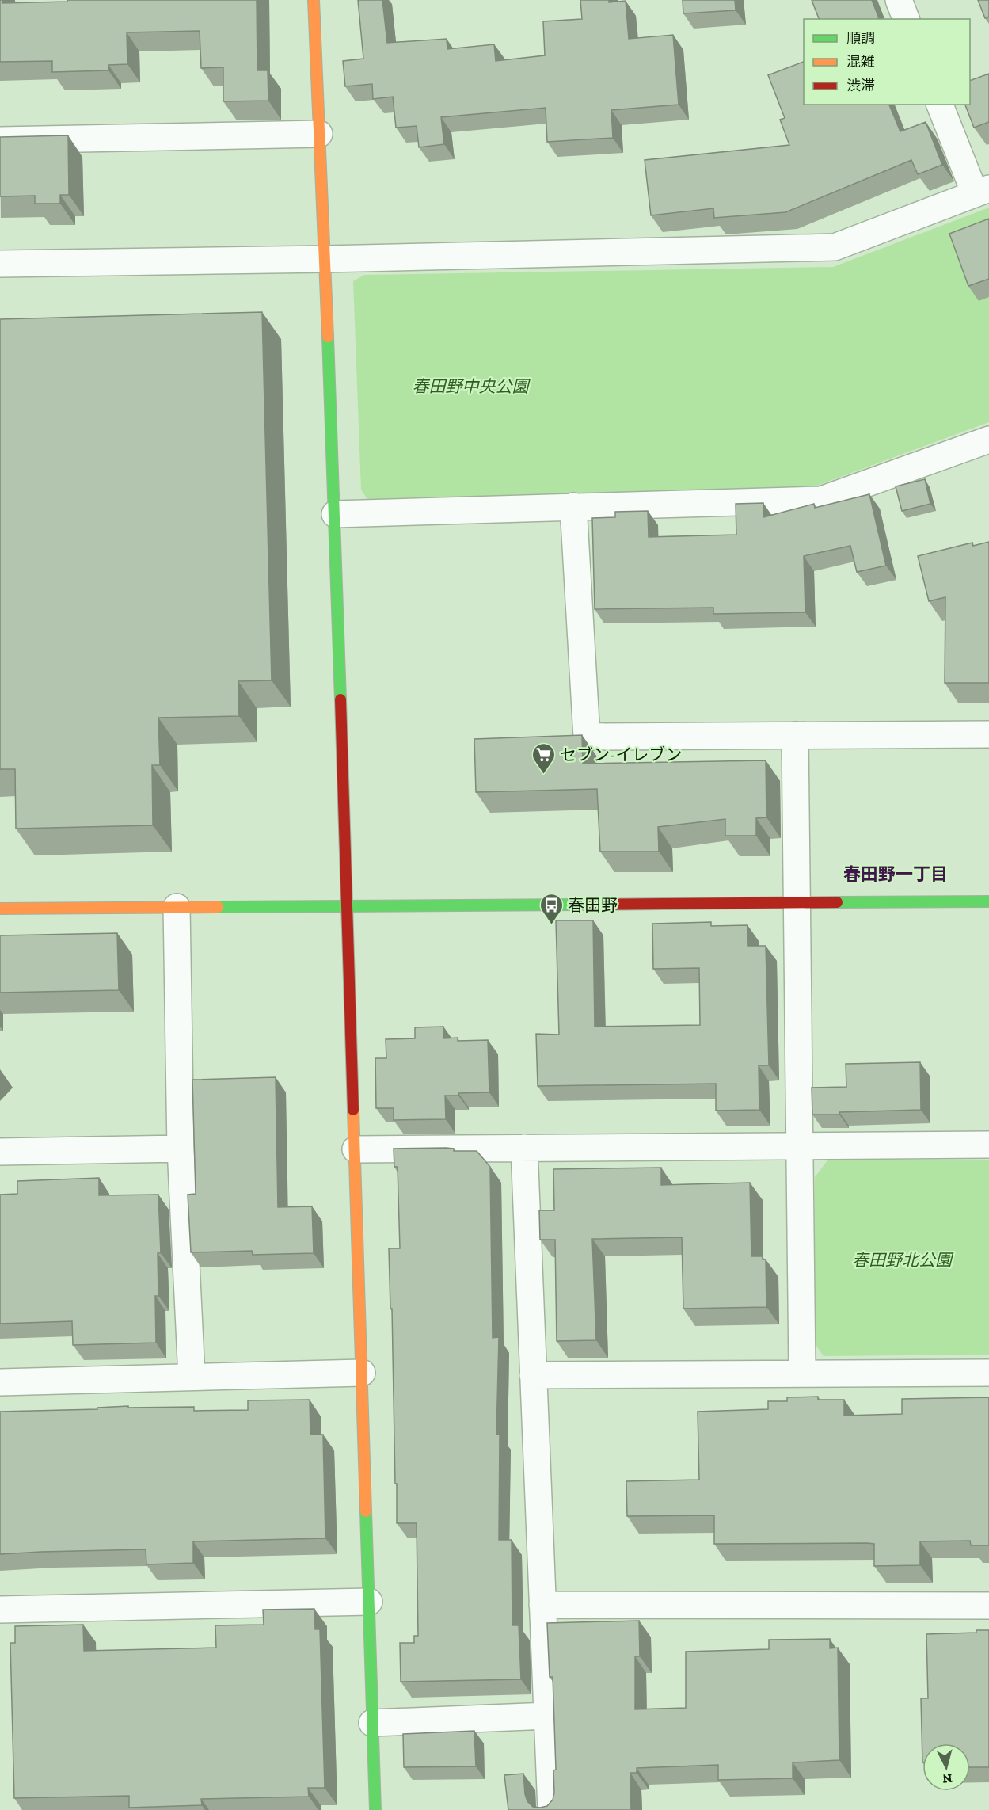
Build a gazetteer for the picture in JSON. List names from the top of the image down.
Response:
{
  "districts": ["春田野一丁目"],
  "parks": ["春田野中央公園", "春田野北公園"],
  "places": {
    "supermarket": ["セブン-イレブン"],
    "bus stop": ["春田野"]
  },
  "legend": ["順調", "混雑", "渋滞"],
  "north": "bottom"
}
